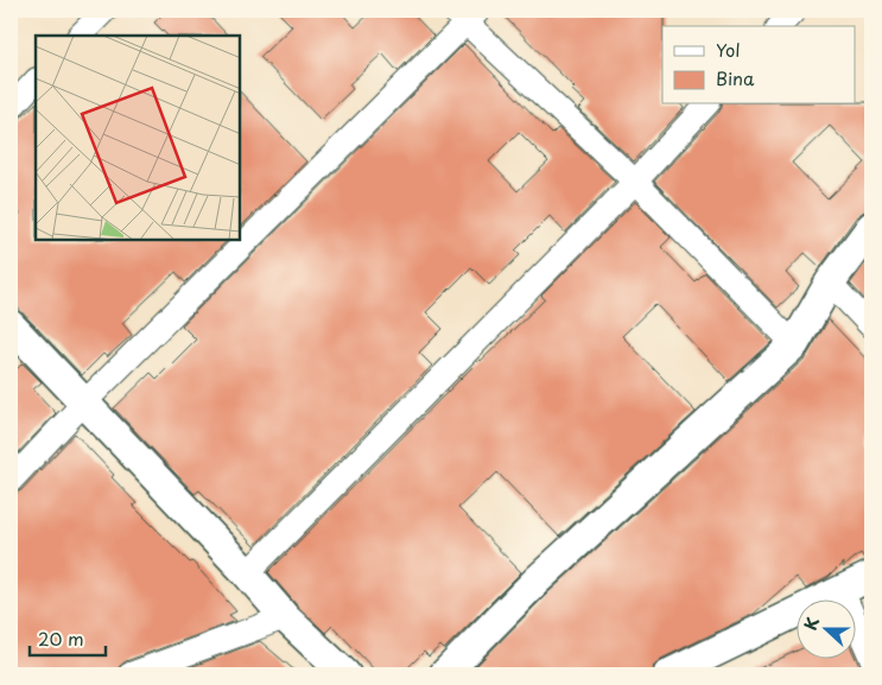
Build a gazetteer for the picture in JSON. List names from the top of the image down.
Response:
{
  "legend": ["Yol", "Bina"],
  "scale_bar": "20 m",
  "north": "left"
}
